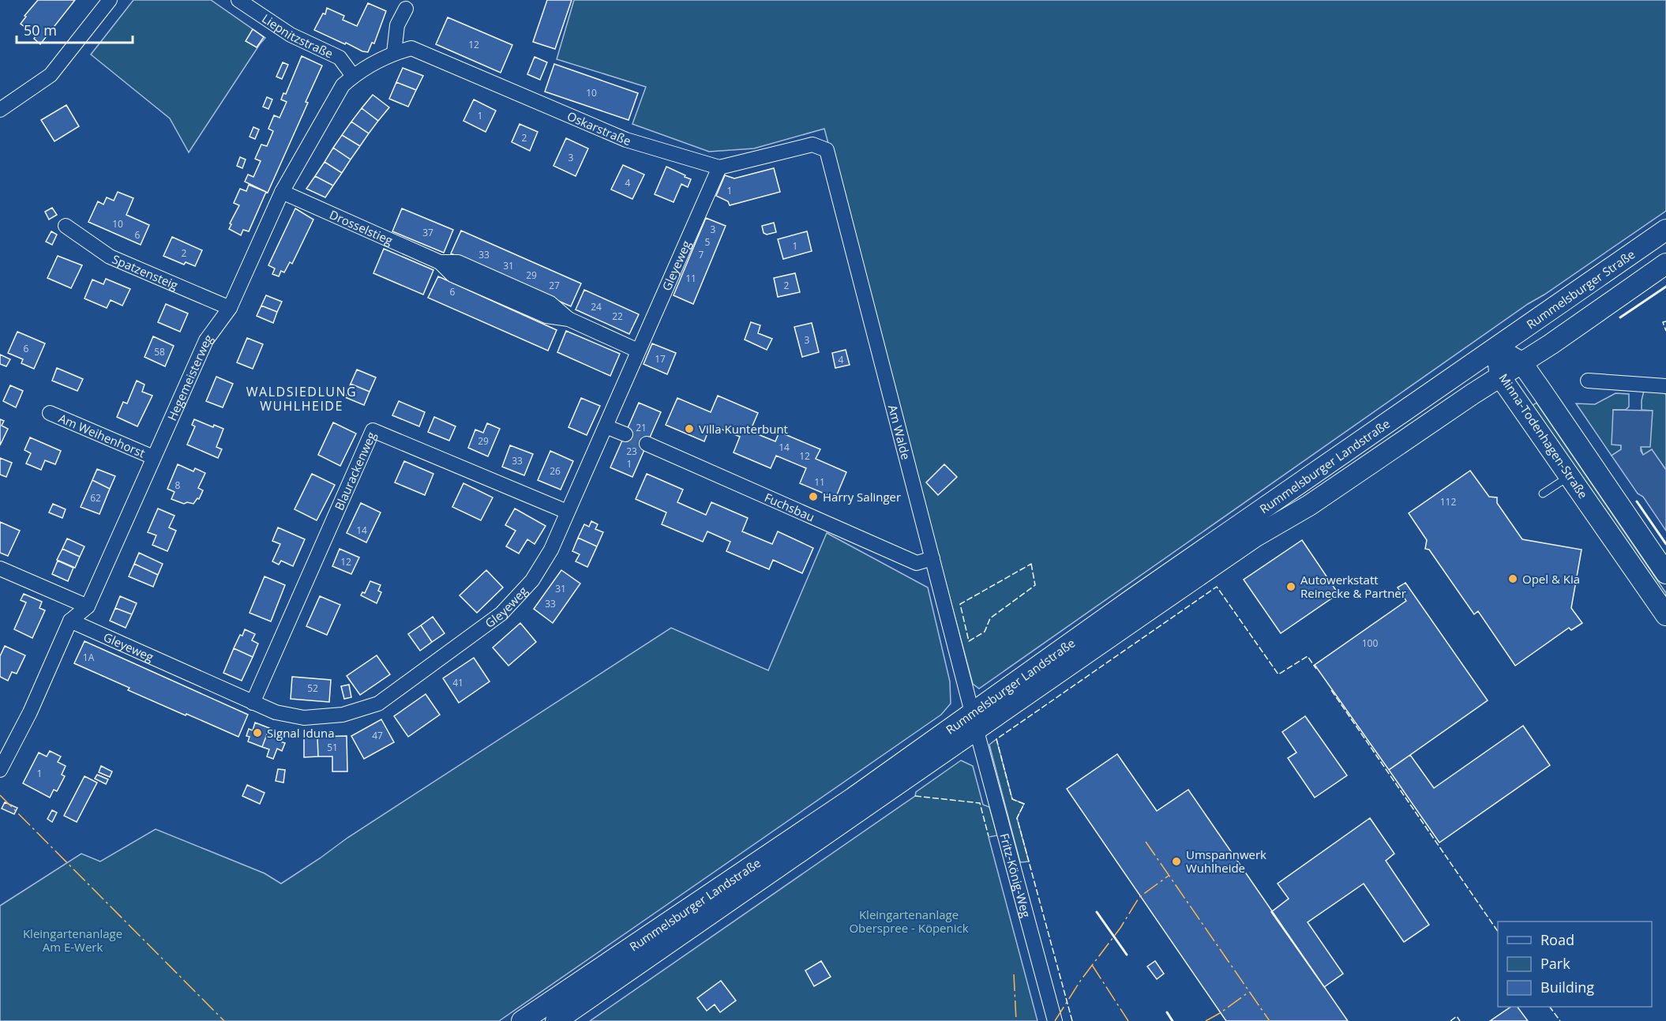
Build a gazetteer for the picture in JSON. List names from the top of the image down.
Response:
{
  "streets": {
    "main road": ["Rummelsburger Straße", "Minna-Todenhagen-Straße", "Rummelsburger Landstraße"],
    "street": [
      "Liepnitzstraße",
      "Oskarstraße",
      "Drosselstieg",
      "Gleyeweg",
      "Spatzensteig",
      "Hegemeisterweg",
      "Am Walde",
      "Am Weihenhorst",
      "Blaurackenweg",
      "Fuchsbau",
      "Fritz-König-Weg"
    ]
  },
  "crossings": [
    ["Liepnitzstraße", "Hegemeisterweg"],
    ["Oskarstraße", "Gleyeweg"],
    ["Oskarstraße", "Hegemeisterweg"],
    ["Oskarstraße", "Am Walde"],
    ["Drosselstieg", "Gleyeweg"],
    ["Drosselstieg", "Hegemeisterweg"],
    ["Gleyeweg", "Hegemeisterweg"],
    ["Gleyeweg", "Am Walde"],
    ["Gleyeweg", "Blaurackenweg"],
    ["Spatzensteig", "Hegemeisterweg"],
    ["Rummelsburger Straße", "Minna-Todenhagen-Straße"],
    ["Rummelsburger Straße", "Rummelsburger Landstraße"],
    ["Hegemeisterweg", "Am Weihenhorst"],
    ["Am Walde", "Rummelsburger Landstraße"],
    ["Am Walde", "Fuchsbau"],
    ["Am Walde", "Fritz-König-Weg"],
    ["Minna-Todenhagen-Straße", "Rummelsburger Landstraße"],
    ["Rummelsburger Landstraße", "Fritz-König-Weg"]
  ],
  "districts": ["WALDSIEDLUNG WUHLHEIDE"],
  "parks": ["Kleingartenanlage Oberspree - Köpenick", "Kleingartenanlage Am E-Werk"],
  "places": [
    "Villa Kunterbunt",
    "Harry Salinger",
    "Opel & Kia",
    "Autowerkstatt Reinecke & Partner",
    "Signal Iduna",
    "Umspannwerk Wuhlheide"
  ],
  "house_numbers": [
    "12",
    "10",
    "1",
    "2",
    "3",
    "4",
    "1",
    "10",
    "3",
    "37",
    "6",
    "5",
    "1",
    "2",
    "33",
    "7",
    "31",
    "29",
    "11",
    "27",
    "2",
    "6",
    "24",
    "22",
    "3",
    "6",
    "58",
    "17",
    "4",
    "21",
    "29",
    "14",
    "23",
    "12",
    "33",
    "1",
    "26",
    "11",
    "8",
    "62",
    "112",
    "14",
    "12",
    "31",
    "33",
    "100",
    "1A",
    "41",
    "52",
    "47",
    "51",
    "1"
  ],
  "legend": ["Road", "Park", "Building"],
  "scale_bar": "50 m"
}
